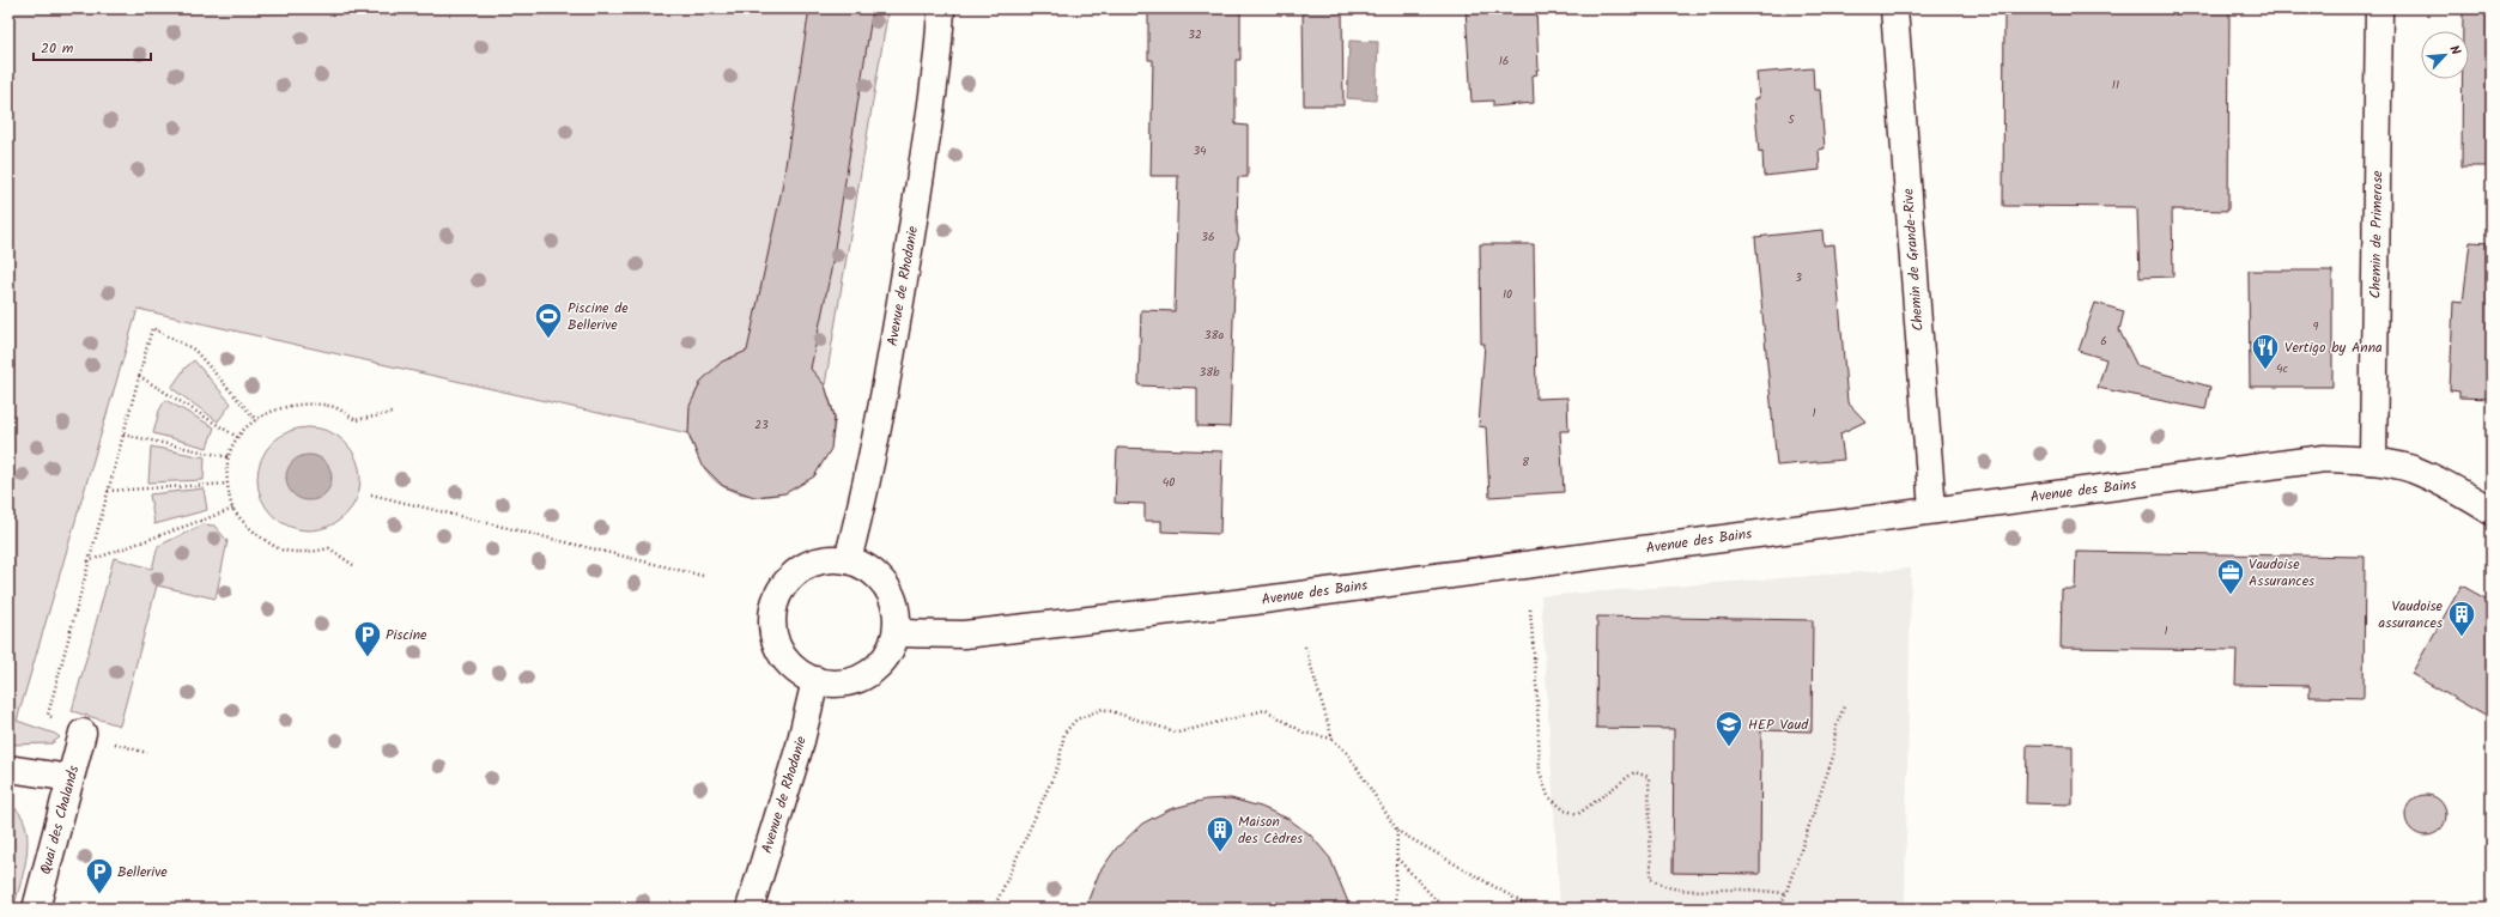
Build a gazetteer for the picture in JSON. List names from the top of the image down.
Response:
{
  "streets": {
    "street": [
      "Chemin de Primerose",
      "Chemin de Grande-Rive",
      "Avenue de Rhodanie",
      "Avenue des Bains",
      "Quai des Chalands"
    ]
  },
  "crossings": [
    ["Chemin de Primerose", "Avenue des Bains"],
    ["Chemin de Grande-Rive", "Avenue des Bains"],
    ["Avenue de Rhodanie", "Avenue des Bains"]
  ],
  "places": {
    "sports": ["Piscine de Bellerive"],
    "restaurant": ["Vertigo by Anna"],
    "office": ["Vaudoise Assurances"],
    "building": ["Vaudoise assurances", "Maison des Cèdres"],
    "parking": ["Piscine", "Bellerive"],
    "school or university": ["HEP Vaud"]
  },
  "house_numbers": [
    "32",
    "16",
    "11",
    "5",
    "34",
    "36",
    "3",
    "10",
    "9",
    "38a",
    "6",
    "4c",
    "38b",
    "1",
    "23",
    "8",
    "40",
    "1"
  ],
  "scale_bar": "20 m",
  "north": "top right"
}
